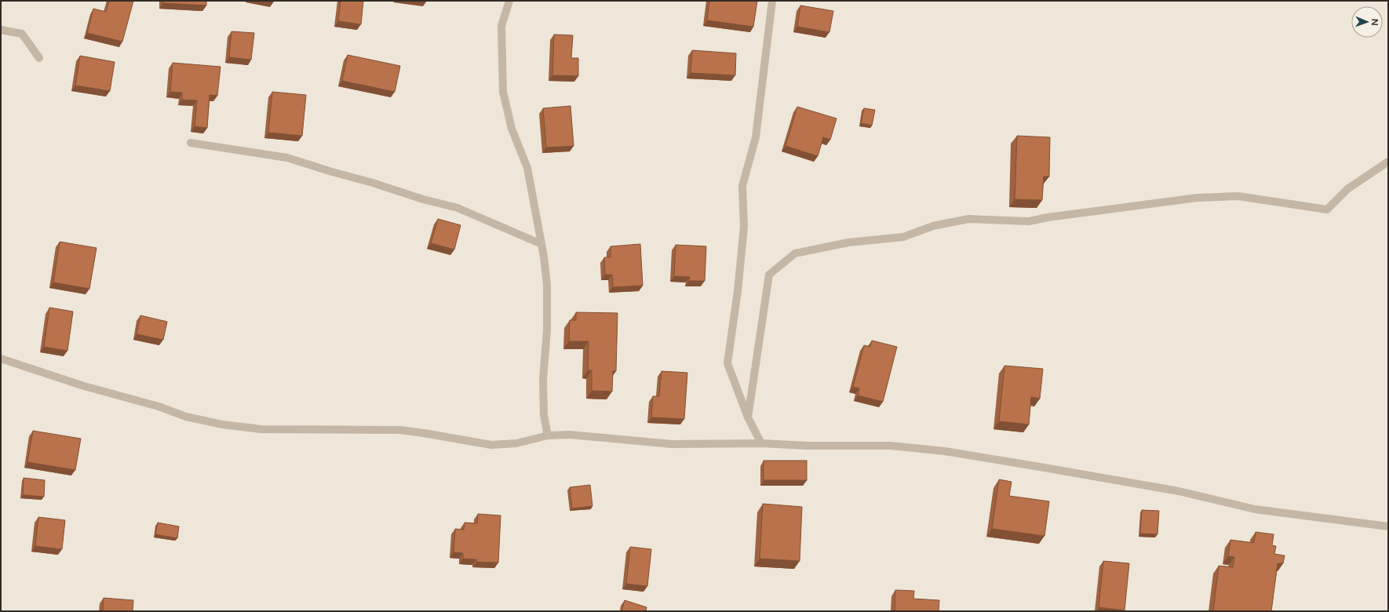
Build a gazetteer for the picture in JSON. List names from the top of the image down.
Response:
{
  "north": "right"
}
